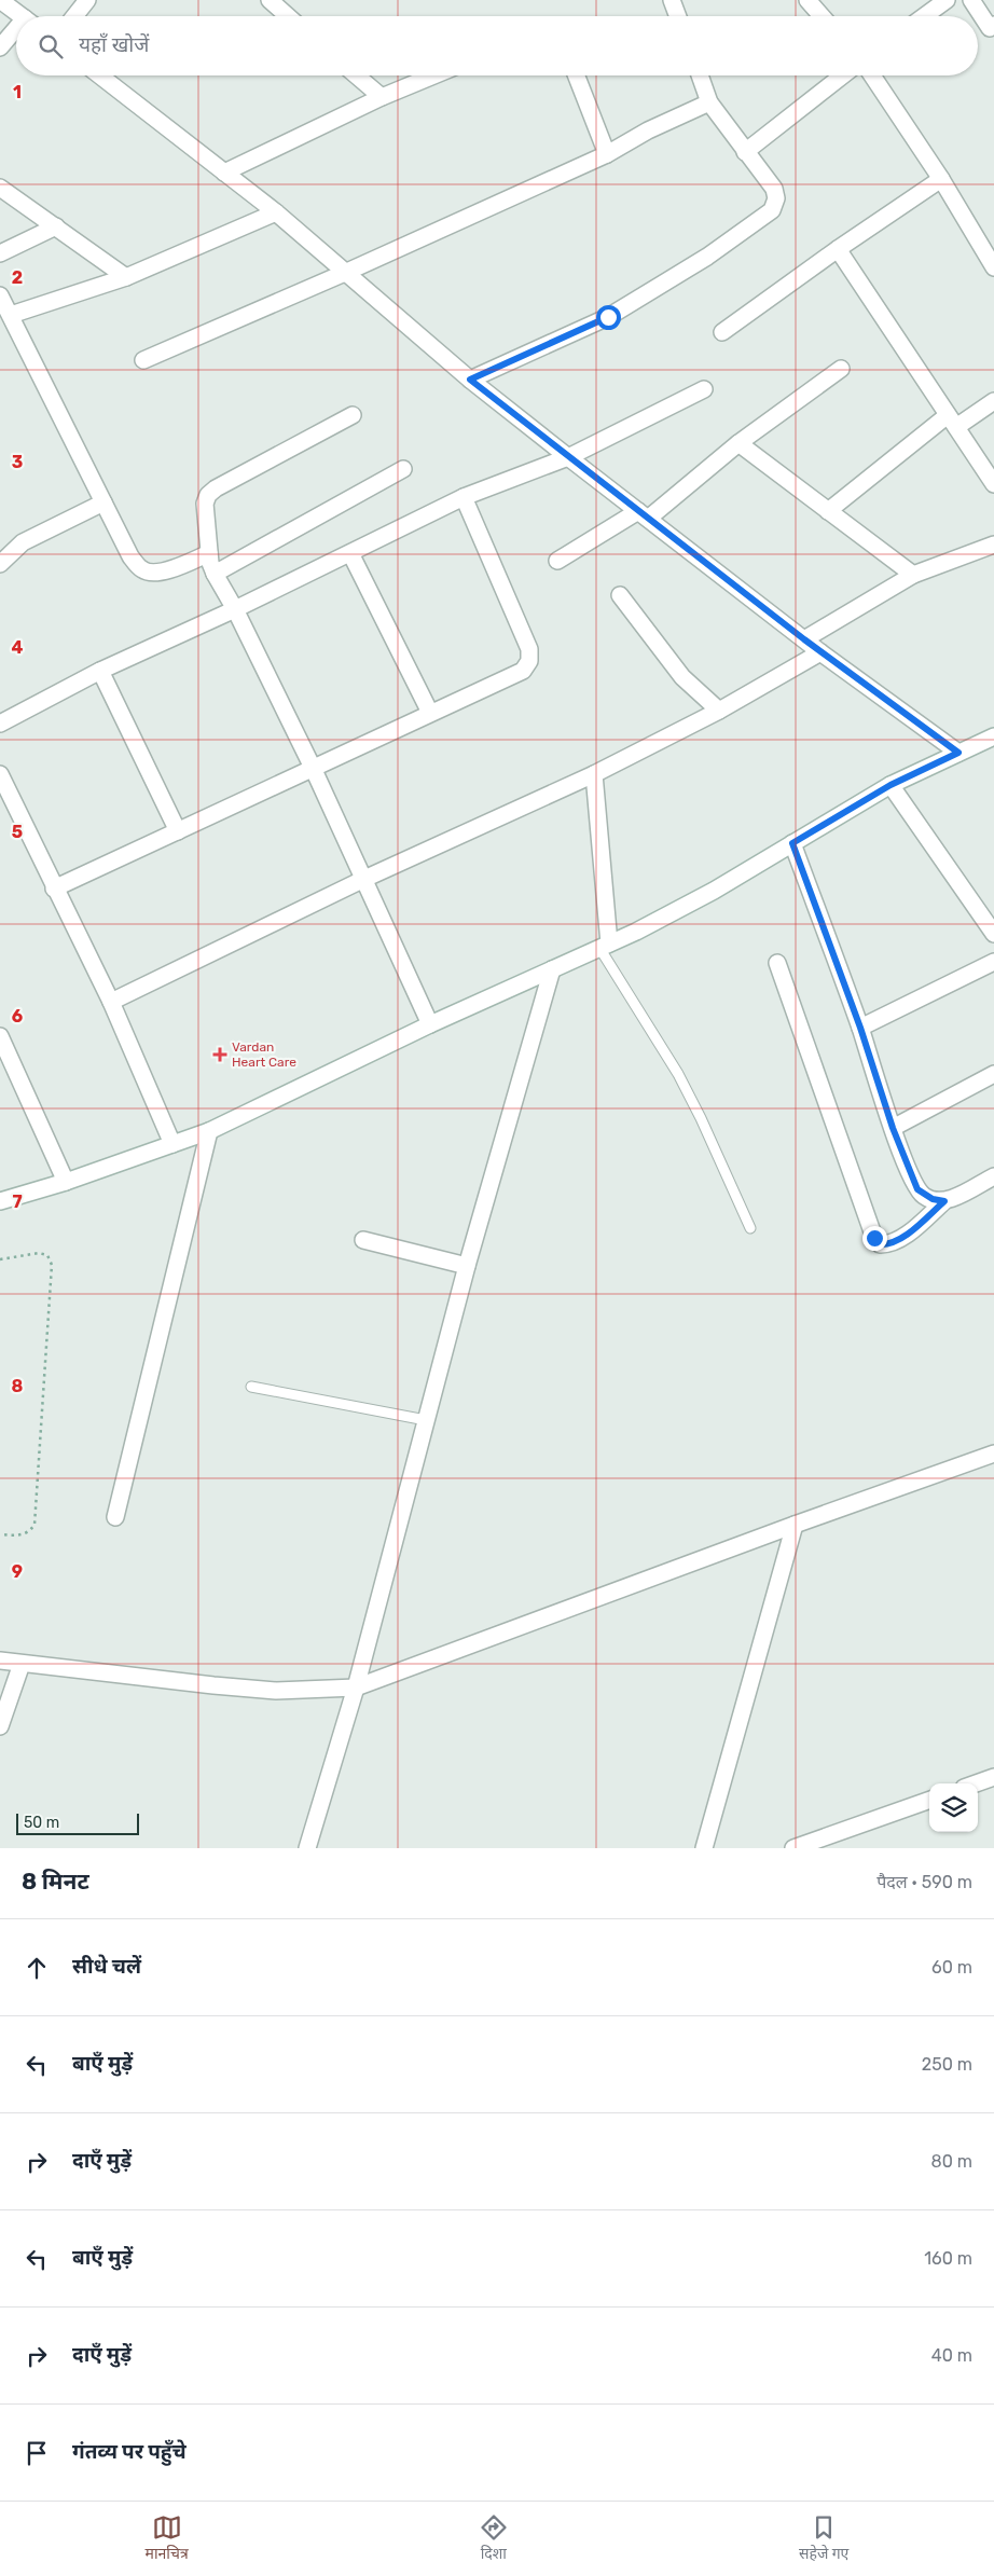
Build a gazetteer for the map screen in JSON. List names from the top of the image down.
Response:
{
  "places": {
    "health": ["Vardan Heart Care"]
  },
  "scale_bar": "50 m",
  "page": {
    "search": "यहाँ खोजें",
    "scale": "50 m",
    "heading": ["8 मिनट", "पैदल · 590 m"],
    "list": [
      ["सीधे चलें", "60 m"],
      ["बाएँ मुड़ें", "250 m"],
      ["दाएँ मुड़ें", "80 m"],
      ["बाएँ मुड़ें", "160 m"],
      ["दाएँ मुड़ें", "40 m"],
      "गंतव्य पर पहुँचे"
    ],
    "nav": ["मानचित्र", "दिशा", "सहेजे गए"]
  },
  "grid": {
    "rows": [
      "1",
      "2",
      "3",
      "4",
      "5",
      "6",
      "7",
      "8",
      "9"
    ]
  }
}
